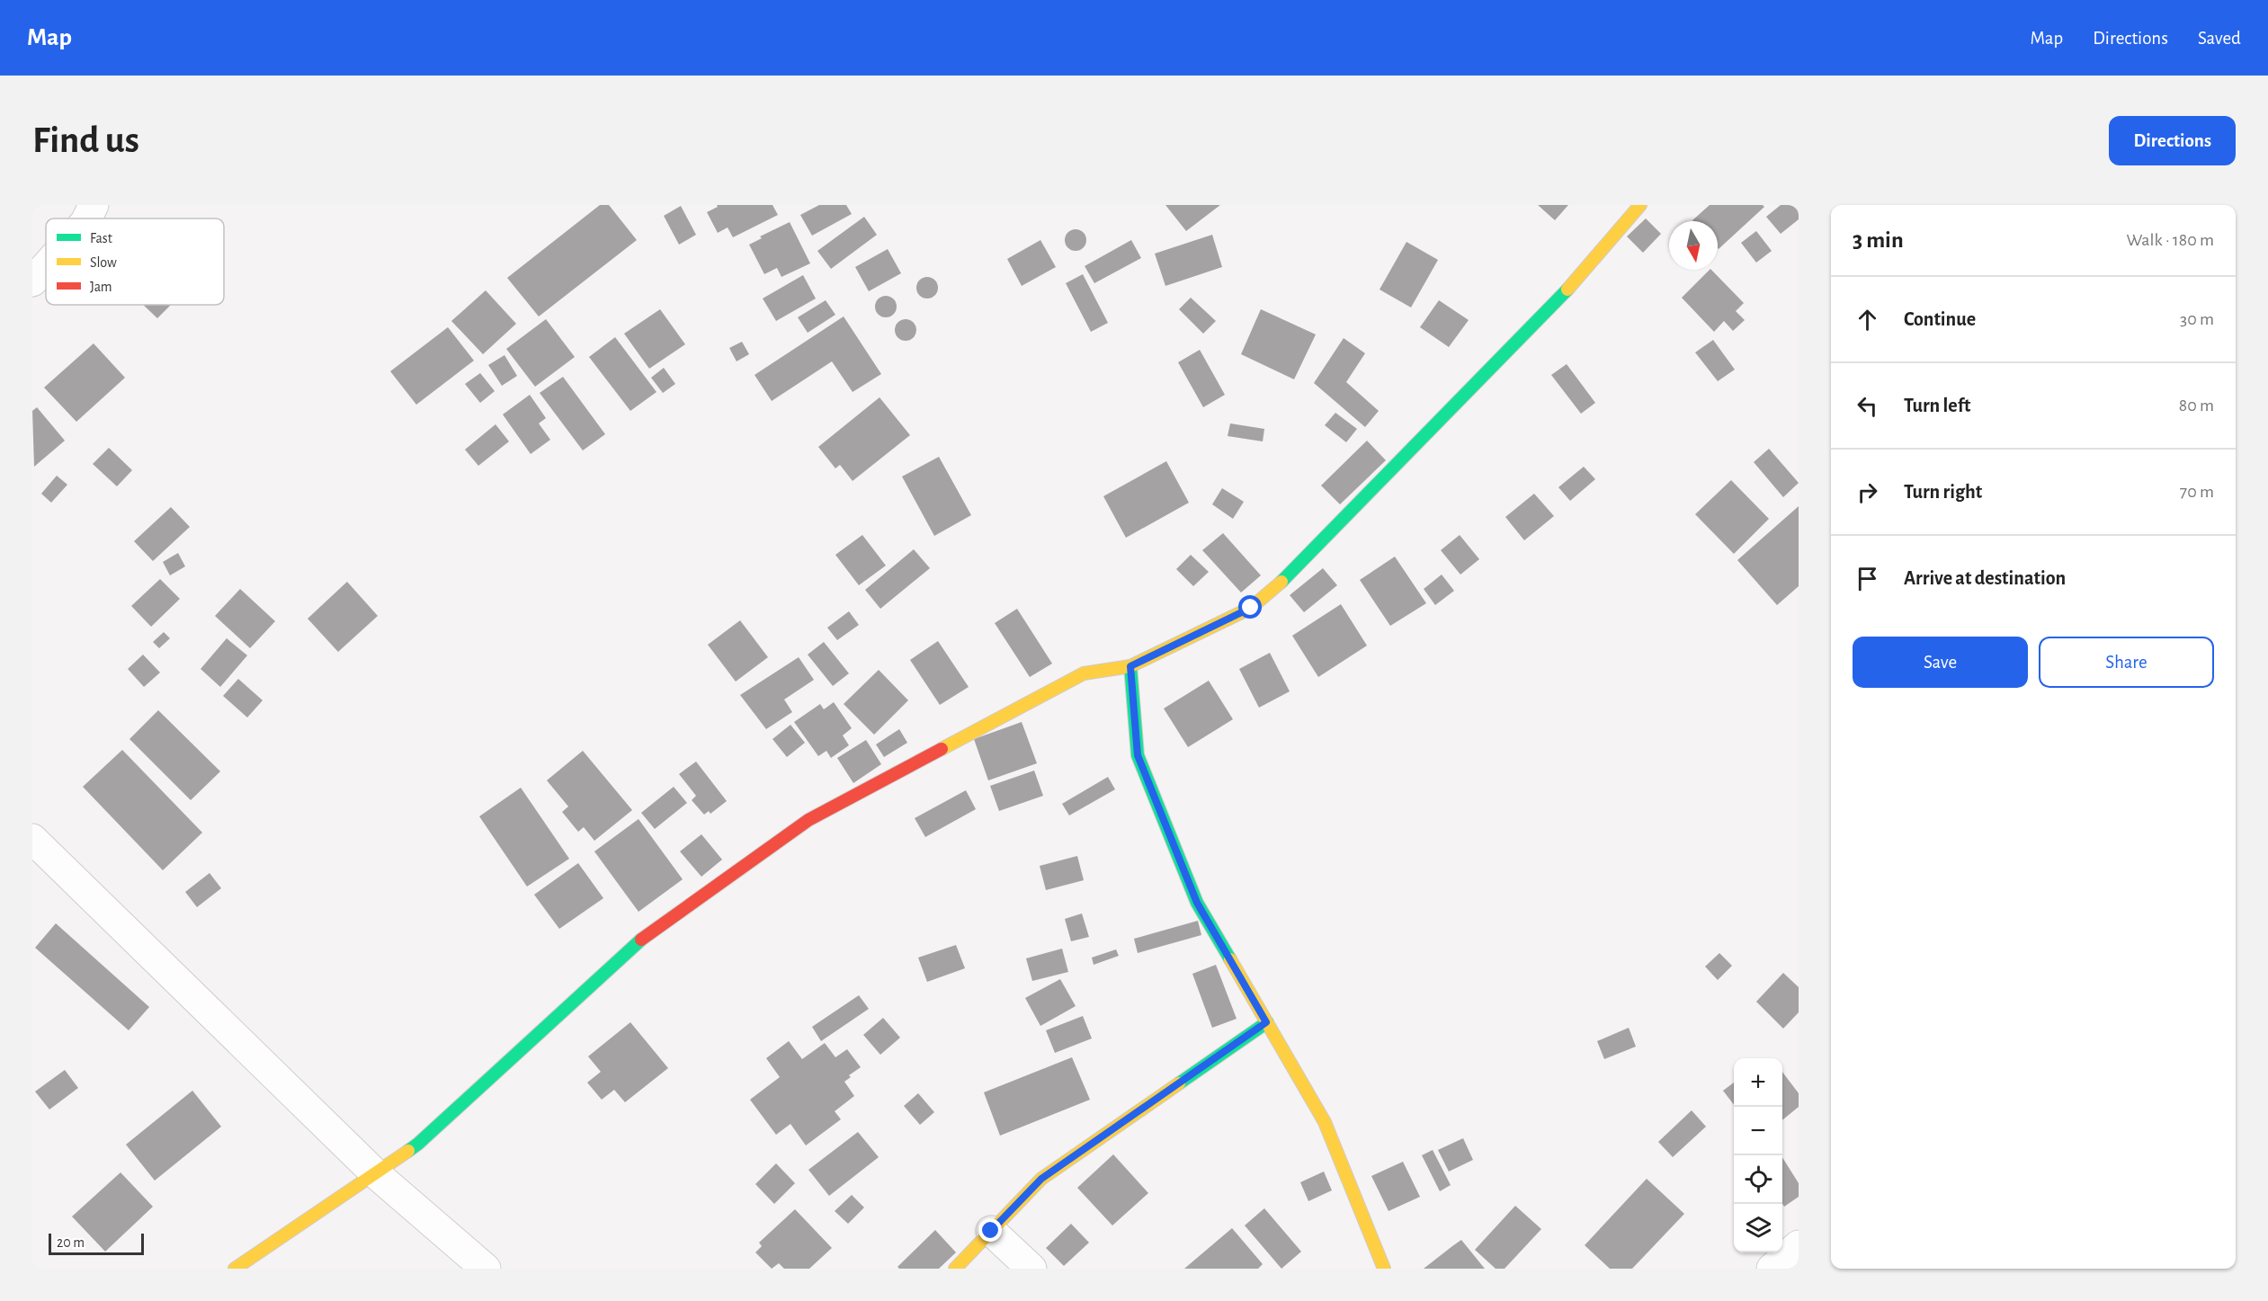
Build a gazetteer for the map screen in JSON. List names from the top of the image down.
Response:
{
  "legend": ["Fast", "Slow", "Jam"],
  "scale_bar": "20 m",
  "north": "bottom",
  "page": {
    "header": "Map",
    "nav": ["Map", "Directions", "Saved"],
    "buttons": [
      "Directions",
      ["Save", "Share"]
    ],
    "title": "Find us",
    "heading": ["3 min", "Walk · 180 m"],
    "list": [
      ["Continue", "30 m"],
      ["Turn left", "80 m"],
      ["Turn right", "70 m"],
      "Arrive at destination"
    ],
    "map_buttons": ["+", "−"],
    "scale": "20 m"
  }
}
